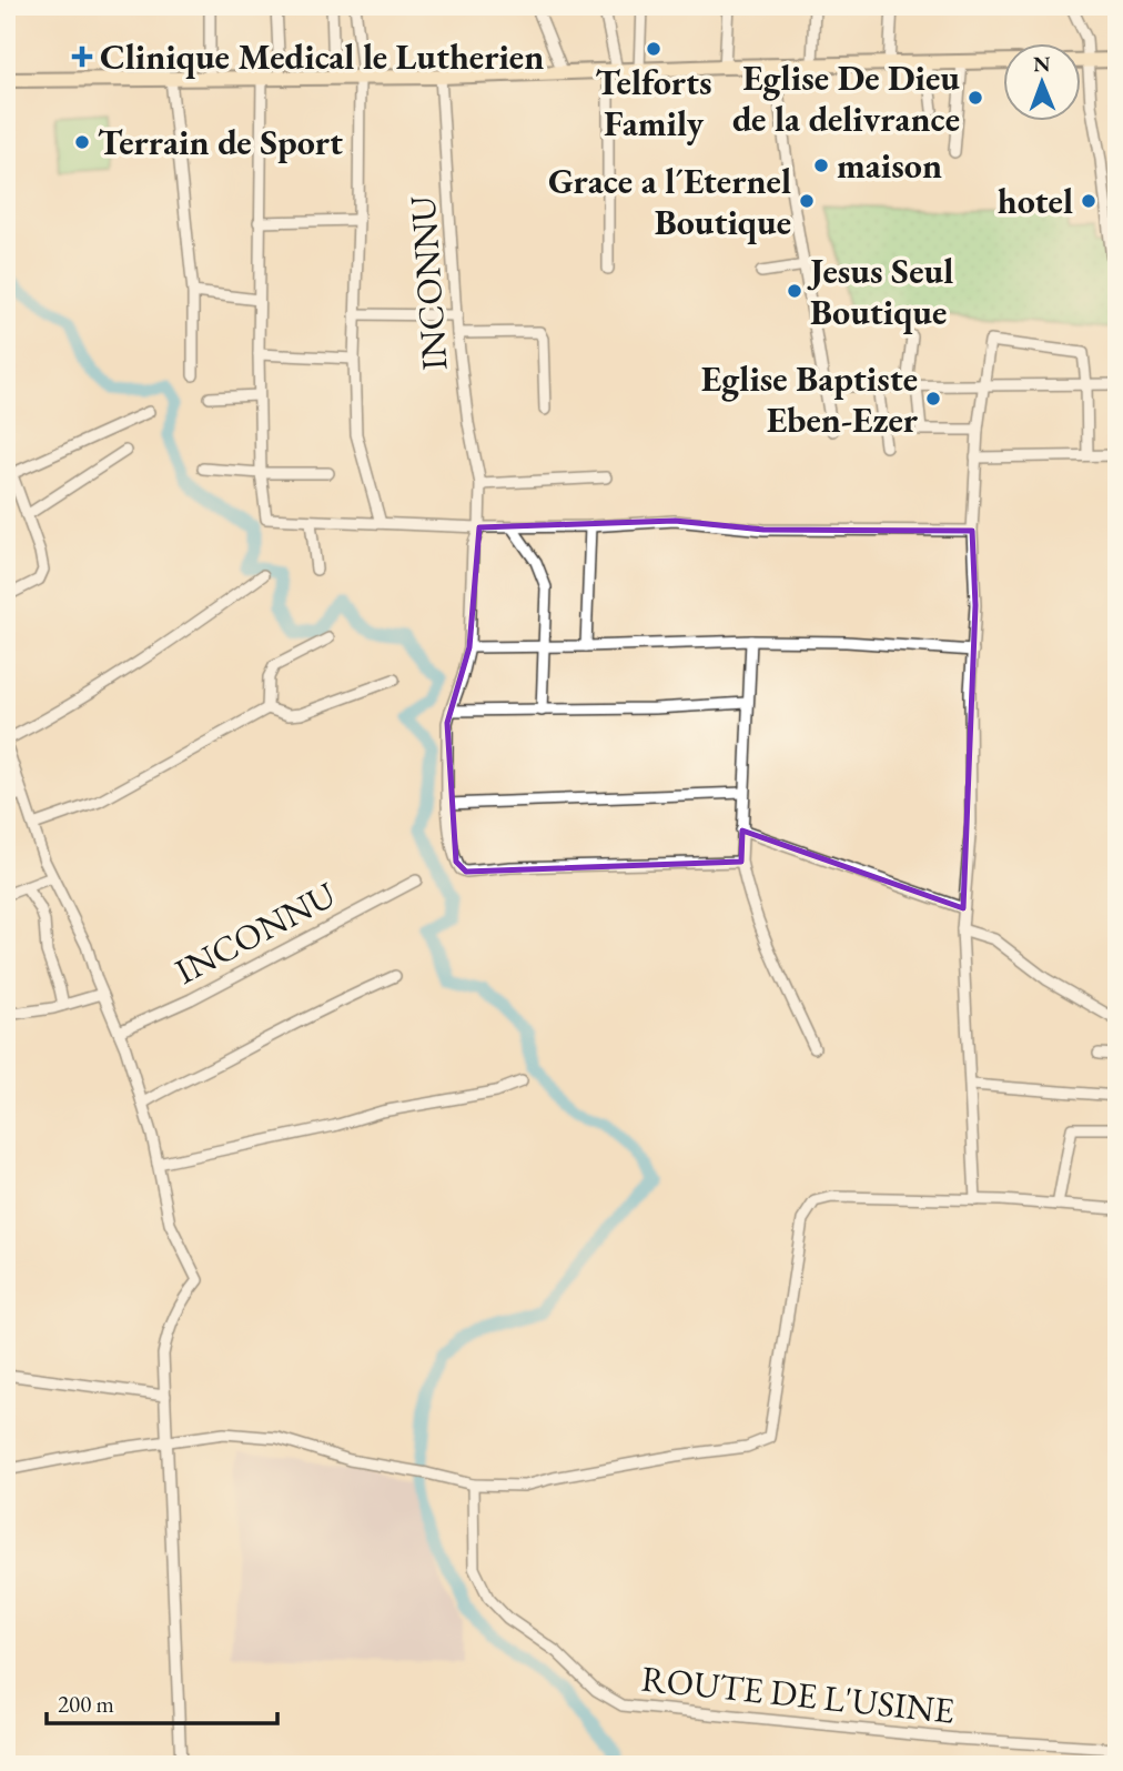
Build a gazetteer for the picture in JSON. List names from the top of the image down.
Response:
{
  "streets": {
    "street": ["INCONNU", "ROUTE DE L'USINE"]
  },
  "places": {
    "other": [
      "Telforts Family",
      "Eglise De Dieu de la delivrance",
      "Terrain de Sport",
      "maison",
      "Grace a l´Eternel Boutique",
      "hotel",
      "Jesus Seul Boutique",
      "Eglise Baptiste Eben-Ezer"
    ],
    "health": ["Clinique Medical le Lutherien"]
  },
  "scale_bar": "200 m",
  "north": "top"
}
